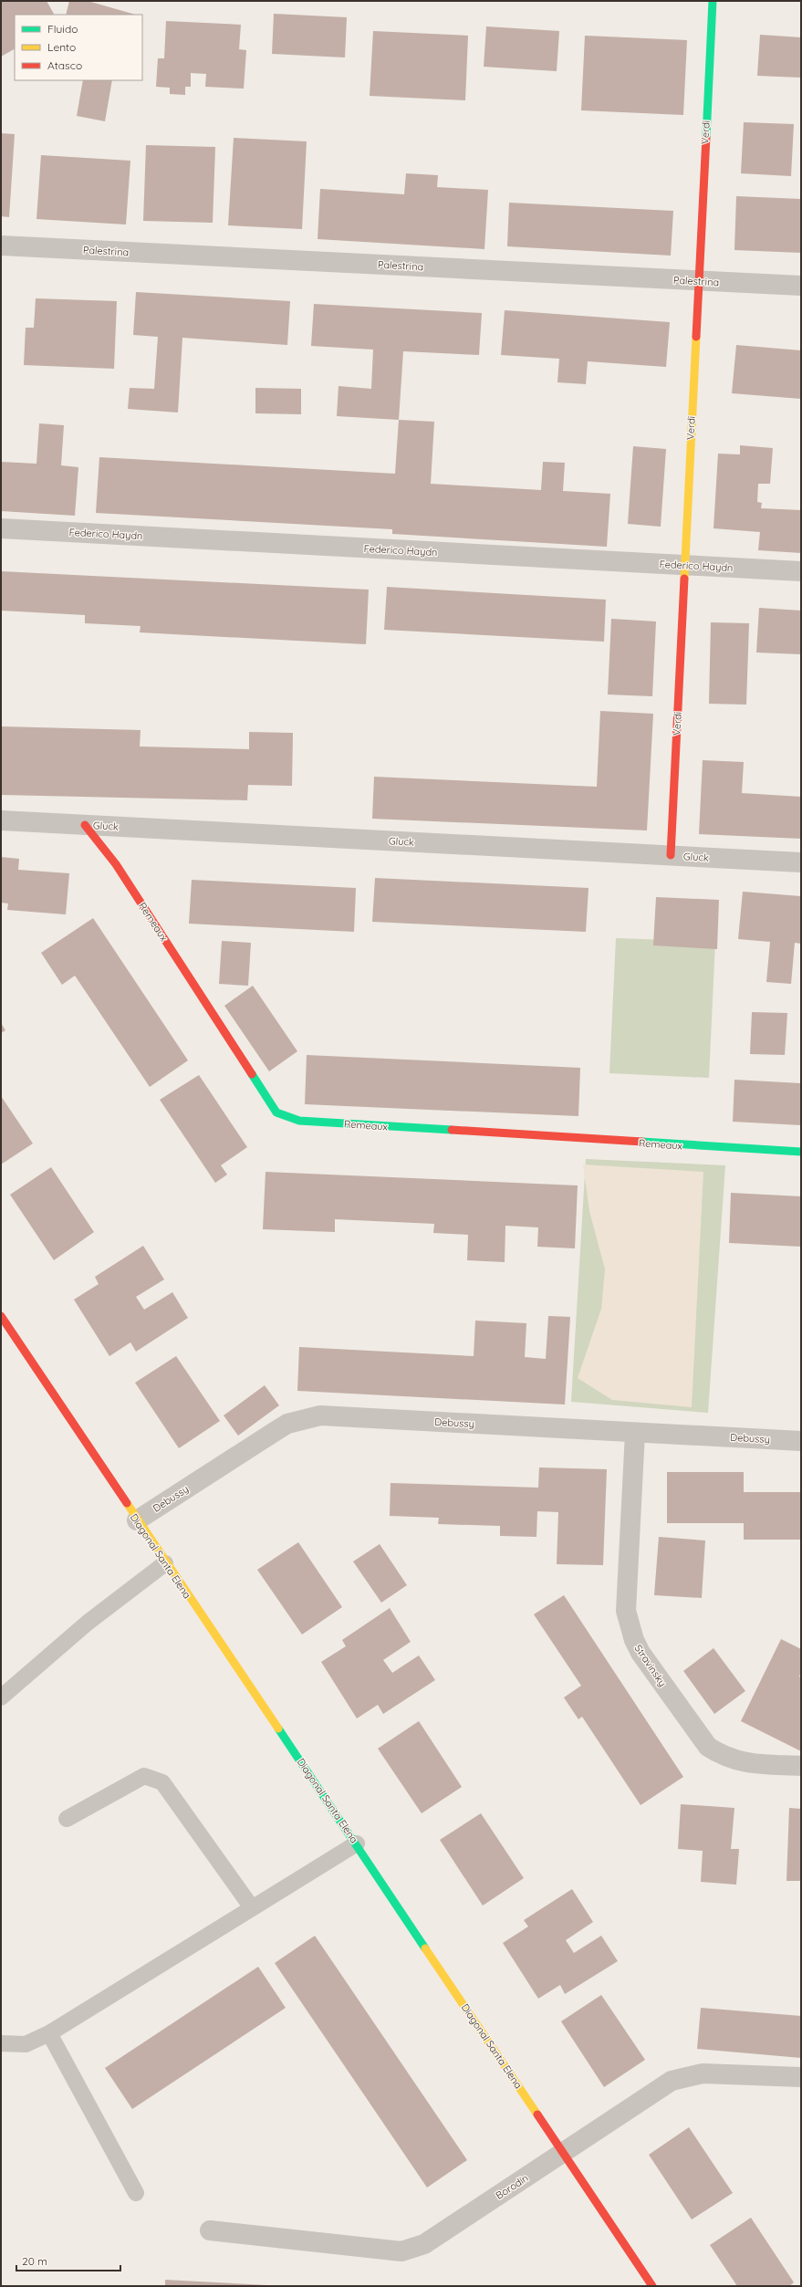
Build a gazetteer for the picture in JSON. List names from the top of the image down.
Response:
{
  "streets": {
    "street": [
      "Verdi",
      "Palestrina",
      "Federico Haydn",
      "Gluck",
      "Remeaux",
      "Debussy",
      "Diagonal Santa Elena",
      "Stravinsky",
      "Borodín"
    ]
  },
  "crossings": [
    ["Verdi", "Palestrina"],
    ["Verdi", "Federico Haydn"],
    ["Verdi", "Gluck"],
    ["Gluck", "Remeaux"],
    ["Debussy", "Diagonal Santa Elena"],
    ["Debussy", "Stravinsky"],
    ["Diagonal Santa Elena", "Borodín"]
  ],
  "legend": ["Fluido", "Lento", "Atasco"],
  "scale_bar": "20 m"
}
